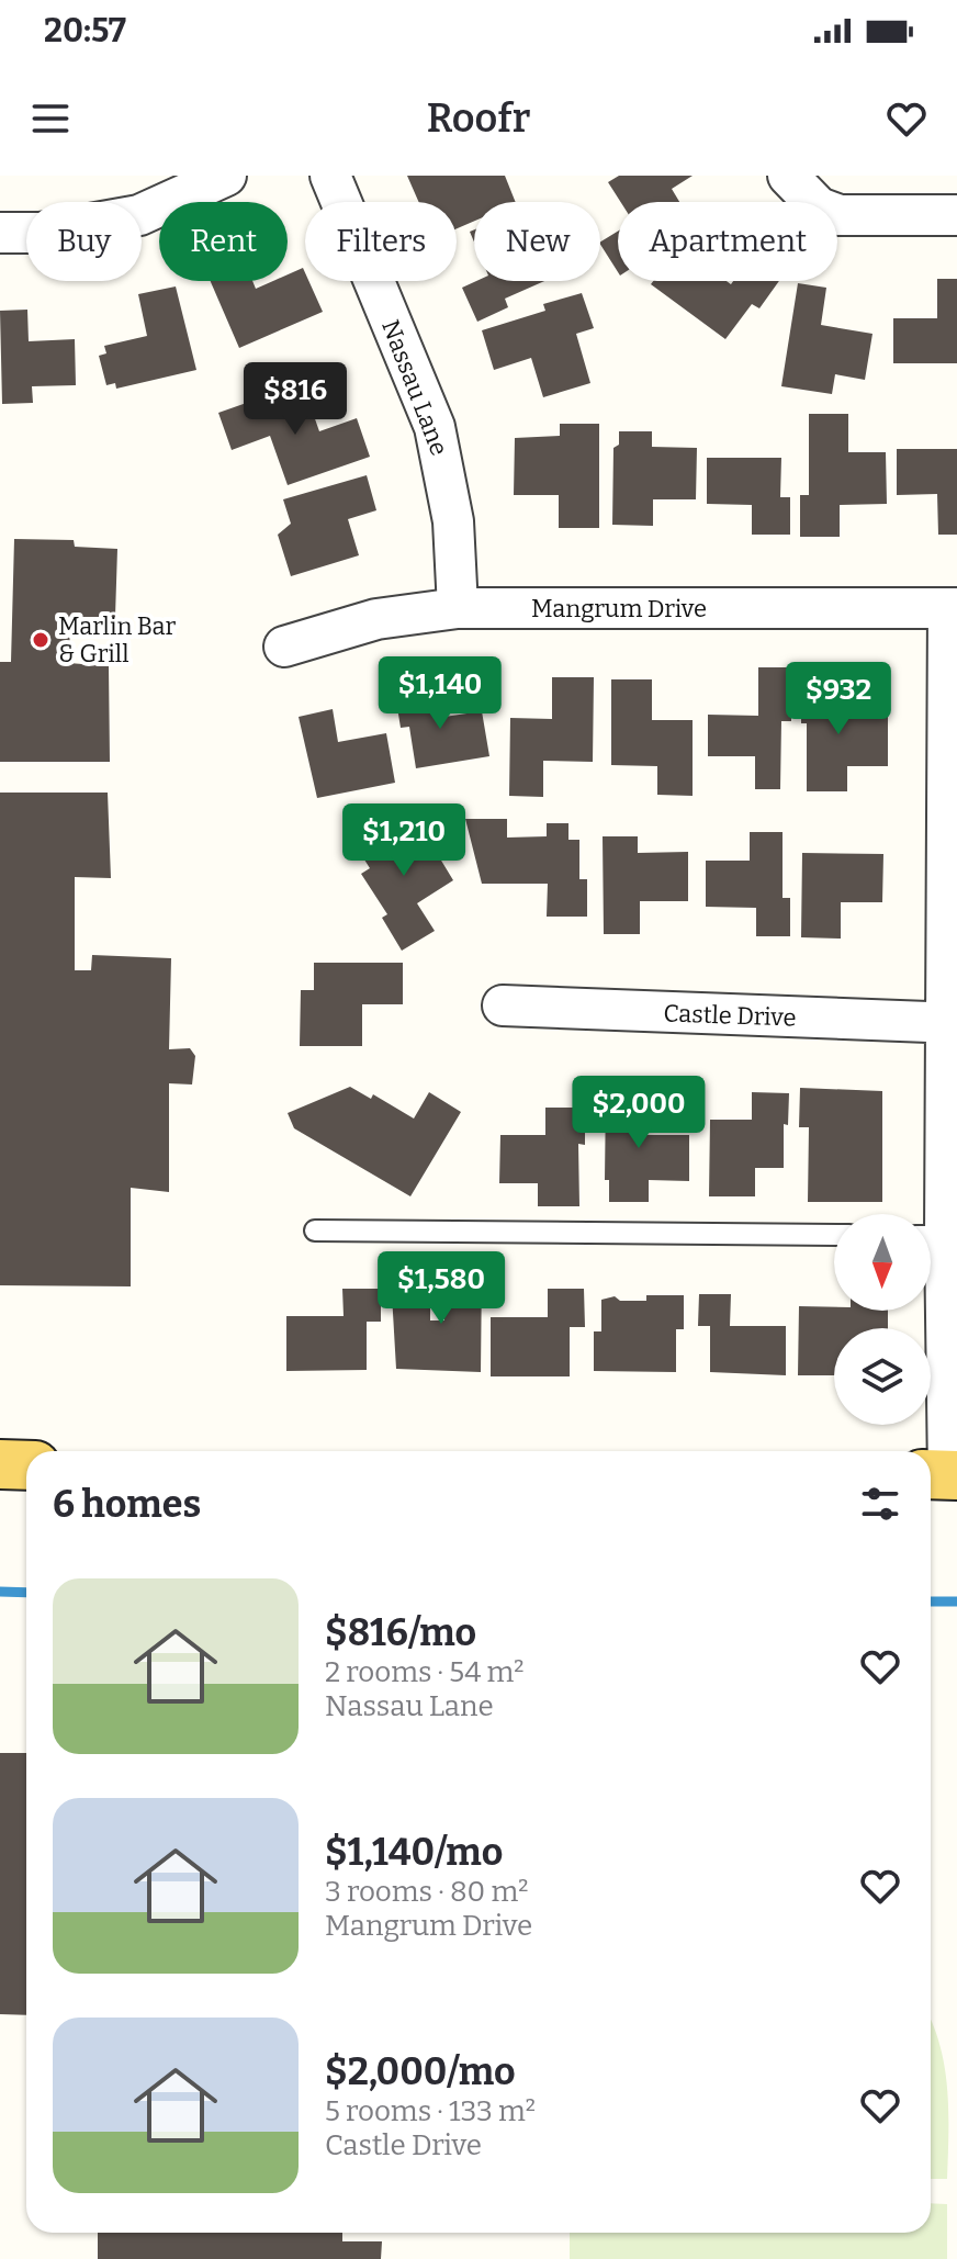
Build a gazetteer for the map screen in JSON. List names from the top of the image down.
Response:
{
  "streets": {
    "street": ["Nassau Lane", "Mangrum Drive", "Castle Drive"]
  },
  "crossings": [
    ["Nassau Lane", "Mangrum Drive"]
  ],
  "places": ["Marlin Bar & Grill"],
  "north": "bottom",
  "page": {
    "status": "20:57",
    "header": "Roofr",
    "chip": [
      "Buy",
      "Rent",
      "Filters",
      "New",
      "Apartment"
    ],
    "price": [
      "$816",
      "$1,140",
      "$932",
      "$1,210",
      "$2,000",
      "$1,580"
    ],
    "heading": "6 homes",
    "list": [
      {
        "name": "$816/mo",
        "note": "2 rooms · 54 m² · Nassau Lane"
      },
      {
        "name": "$1,140/mo",
        "note": "3 rooms · 80 m² · Mangrum Drive"
      },
      {
        "name": "$2,000/mo",
        "note": "5 rooms · 133 m² · Castle Drive"
      }
    ]
  }
}
